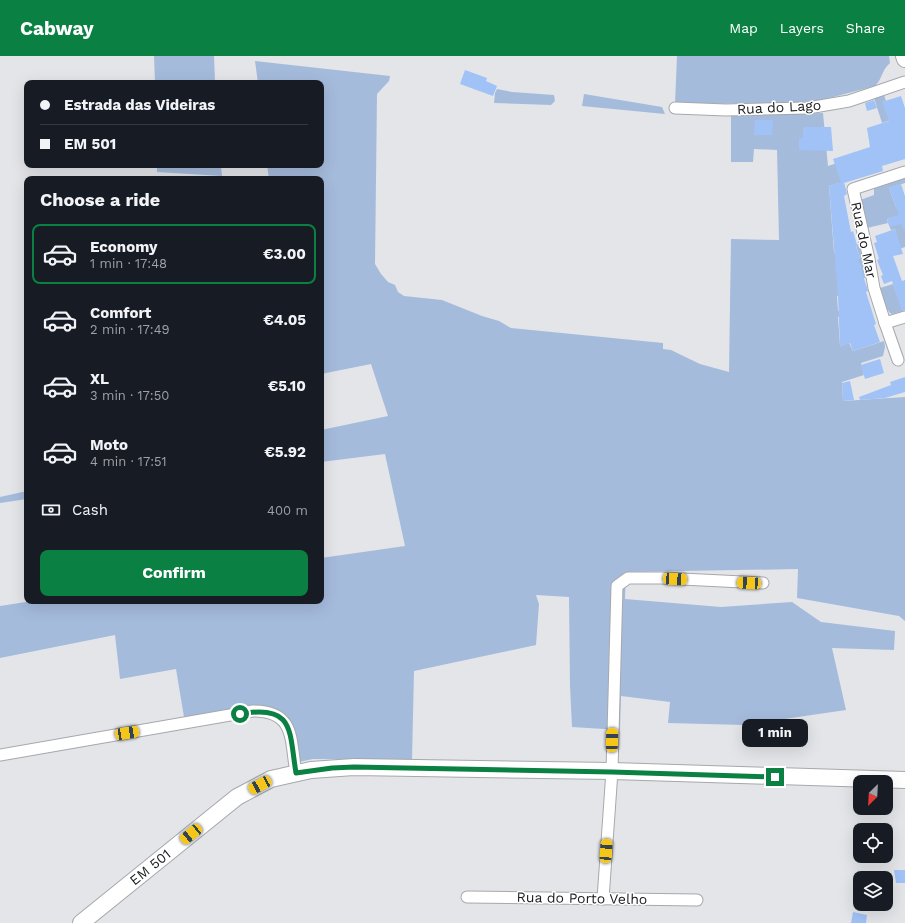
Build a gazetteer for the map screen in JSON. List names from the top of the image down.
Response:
{
  "streets": {
    "main road": ["EM 501"],
    "street": ["Rua do Lago", "Rua do Mar", "Rua do Porto Velho"]
  },
  "north": "bottom left",
  "page": {
    "header": "Cabway",
    "nav": ["Map", "Layers", "Share"],
    "banner": ["Estrada das Videiras", "EM 501"],
    "heading": "Choose a ride",
    "list": [
      {
        "name": "Economy",
        "note": "1 min · 17:48",
        "value": "€3.00"
      },
      {
        "name": "Comfort",
        "note": "2 min · 17:49",
        "value": "€4.05"
      },
      {
        "name": "XL",
        "note": "3 min · 17:50",
        "value": "€5.10"
      },
      {
        "name": "Moto",
        "note": "4 min · 17:51",
        "value": "€5.92"
      }
    ],
    "pay": ["Cash", "400 m"],
    "buttons": "Confirm",
    "bubble": "1 min"
  }
}
